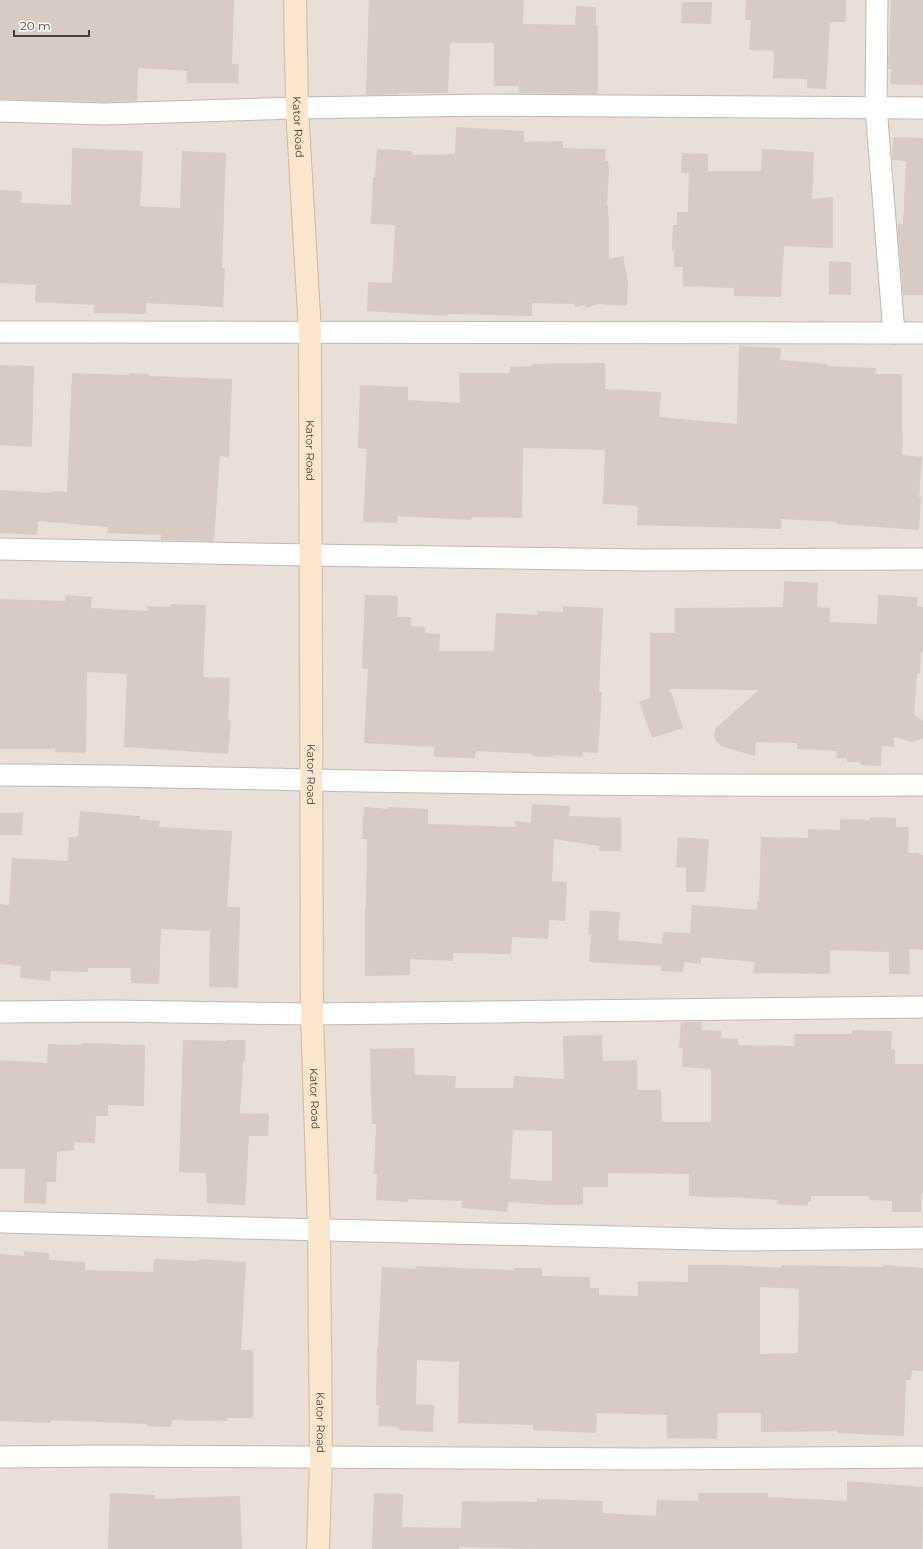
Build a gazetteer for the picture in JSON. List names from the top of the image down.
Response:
{
  "streets": {
    "main road": ["Kator Road"]
  },
  "scale_bar": "20 m"
}
